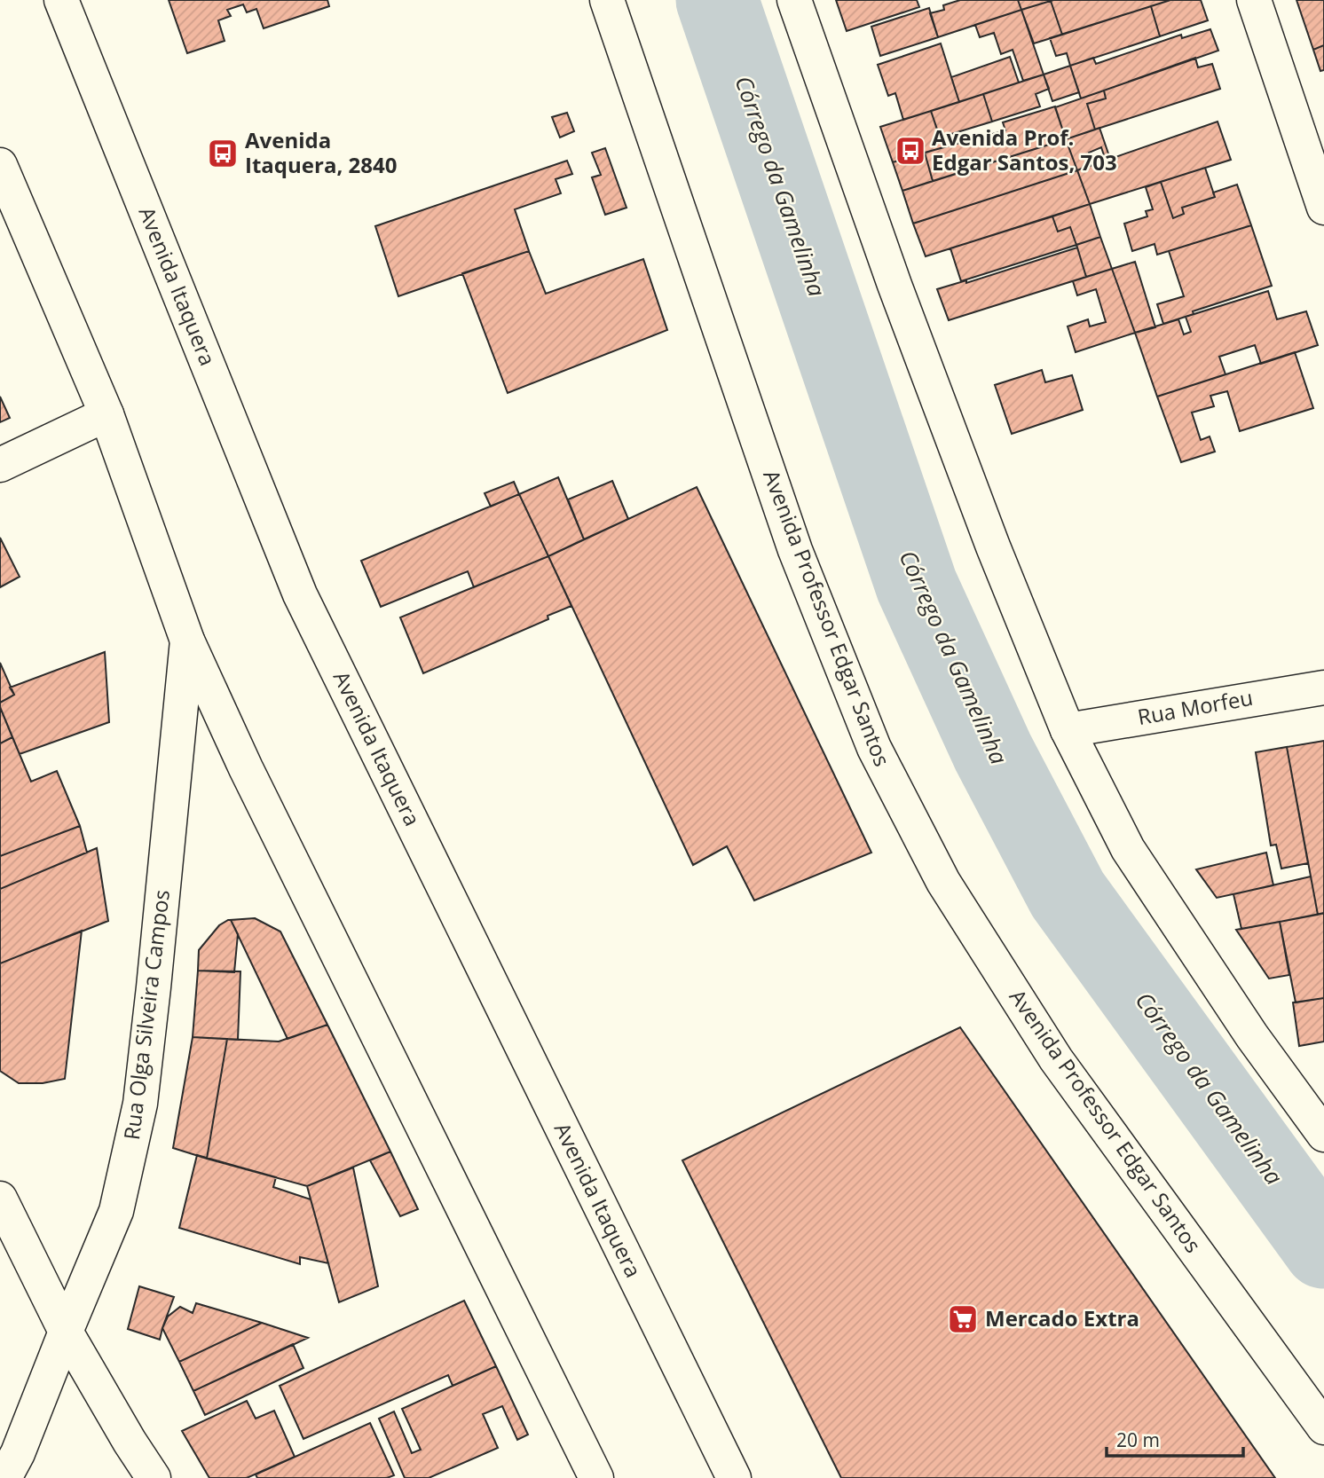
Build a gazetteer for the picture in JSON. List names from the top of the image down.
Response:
{
  "streets": {
    "main road": [
      "Avenida Itaquera",
      "Avenida Professor Edgar Santos",
      "Rua Morfeu",
      "Rua Olga Silveira Campos"
    ]
  },
  "water": ["Córrego da Gamelinha"],
  "places": {
    "bus stop": ["Avenida Prof. Edgar Santos, 703", "Avenida Itaquera, 2840"],
    "supermarket": ["Mercado Extra"]
  },
  "scale_bar": "20 m"
}
